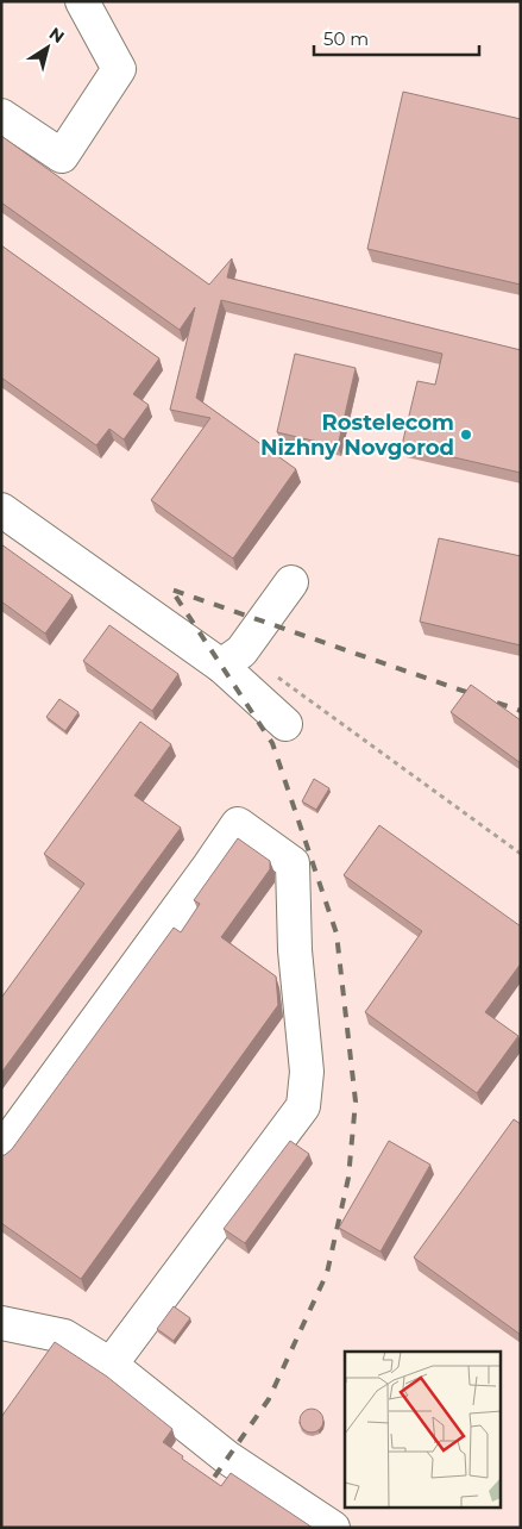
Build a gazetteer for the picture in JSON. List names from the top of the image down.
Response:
{
  "places": ["Rostelecom Nizhny Novgorod"],
  "scale_bar": "50 m",
  "north": "top right"
}
